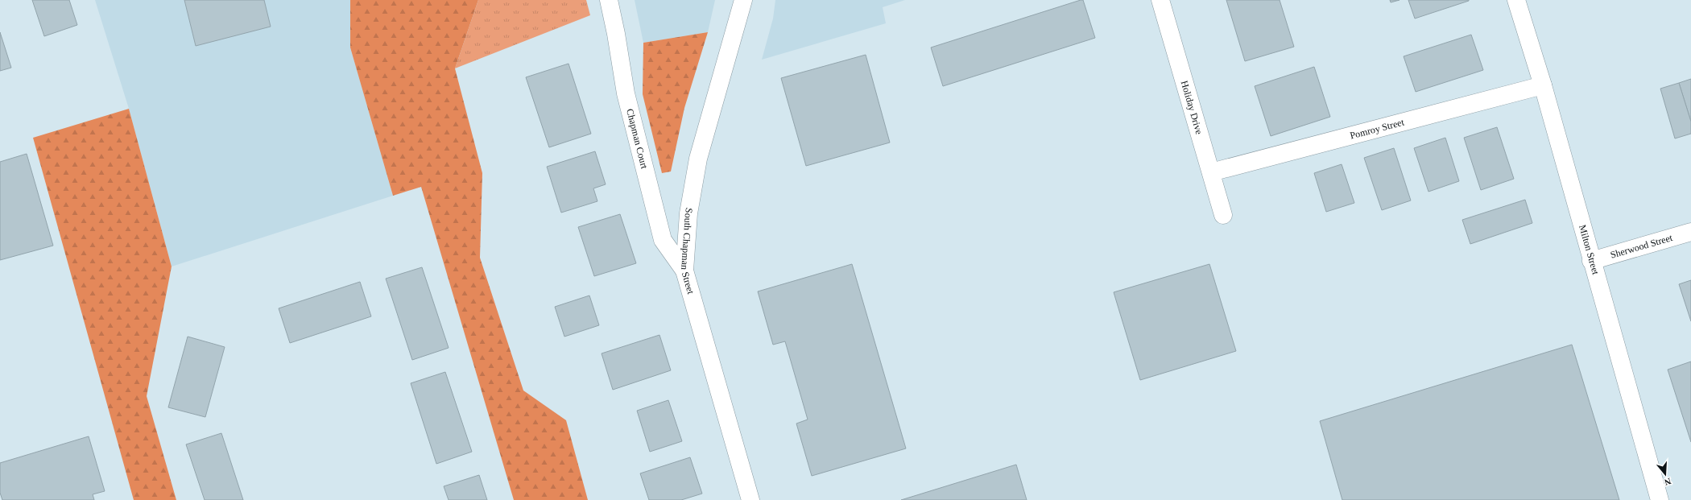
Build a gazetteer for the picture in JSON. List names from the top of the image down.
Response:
{
  "streets": {
    "street": [
      "Holiday Drive",
      "Pomroy Street",
      "Chapman Court",
      "Sherwood Street",
      "Milton Street",
      "South Chapman Street"
    ]
  },
  "crossings": [
    ["Holiday Drive", "Pomroy Street"],
    ["Pomroy Street", "Milton Street"],
    ["Chapman Court", "South Chapman Street"],
    ["Sherwood Street", "Milton Street"]
  ],
  "north": "bottom"
}
